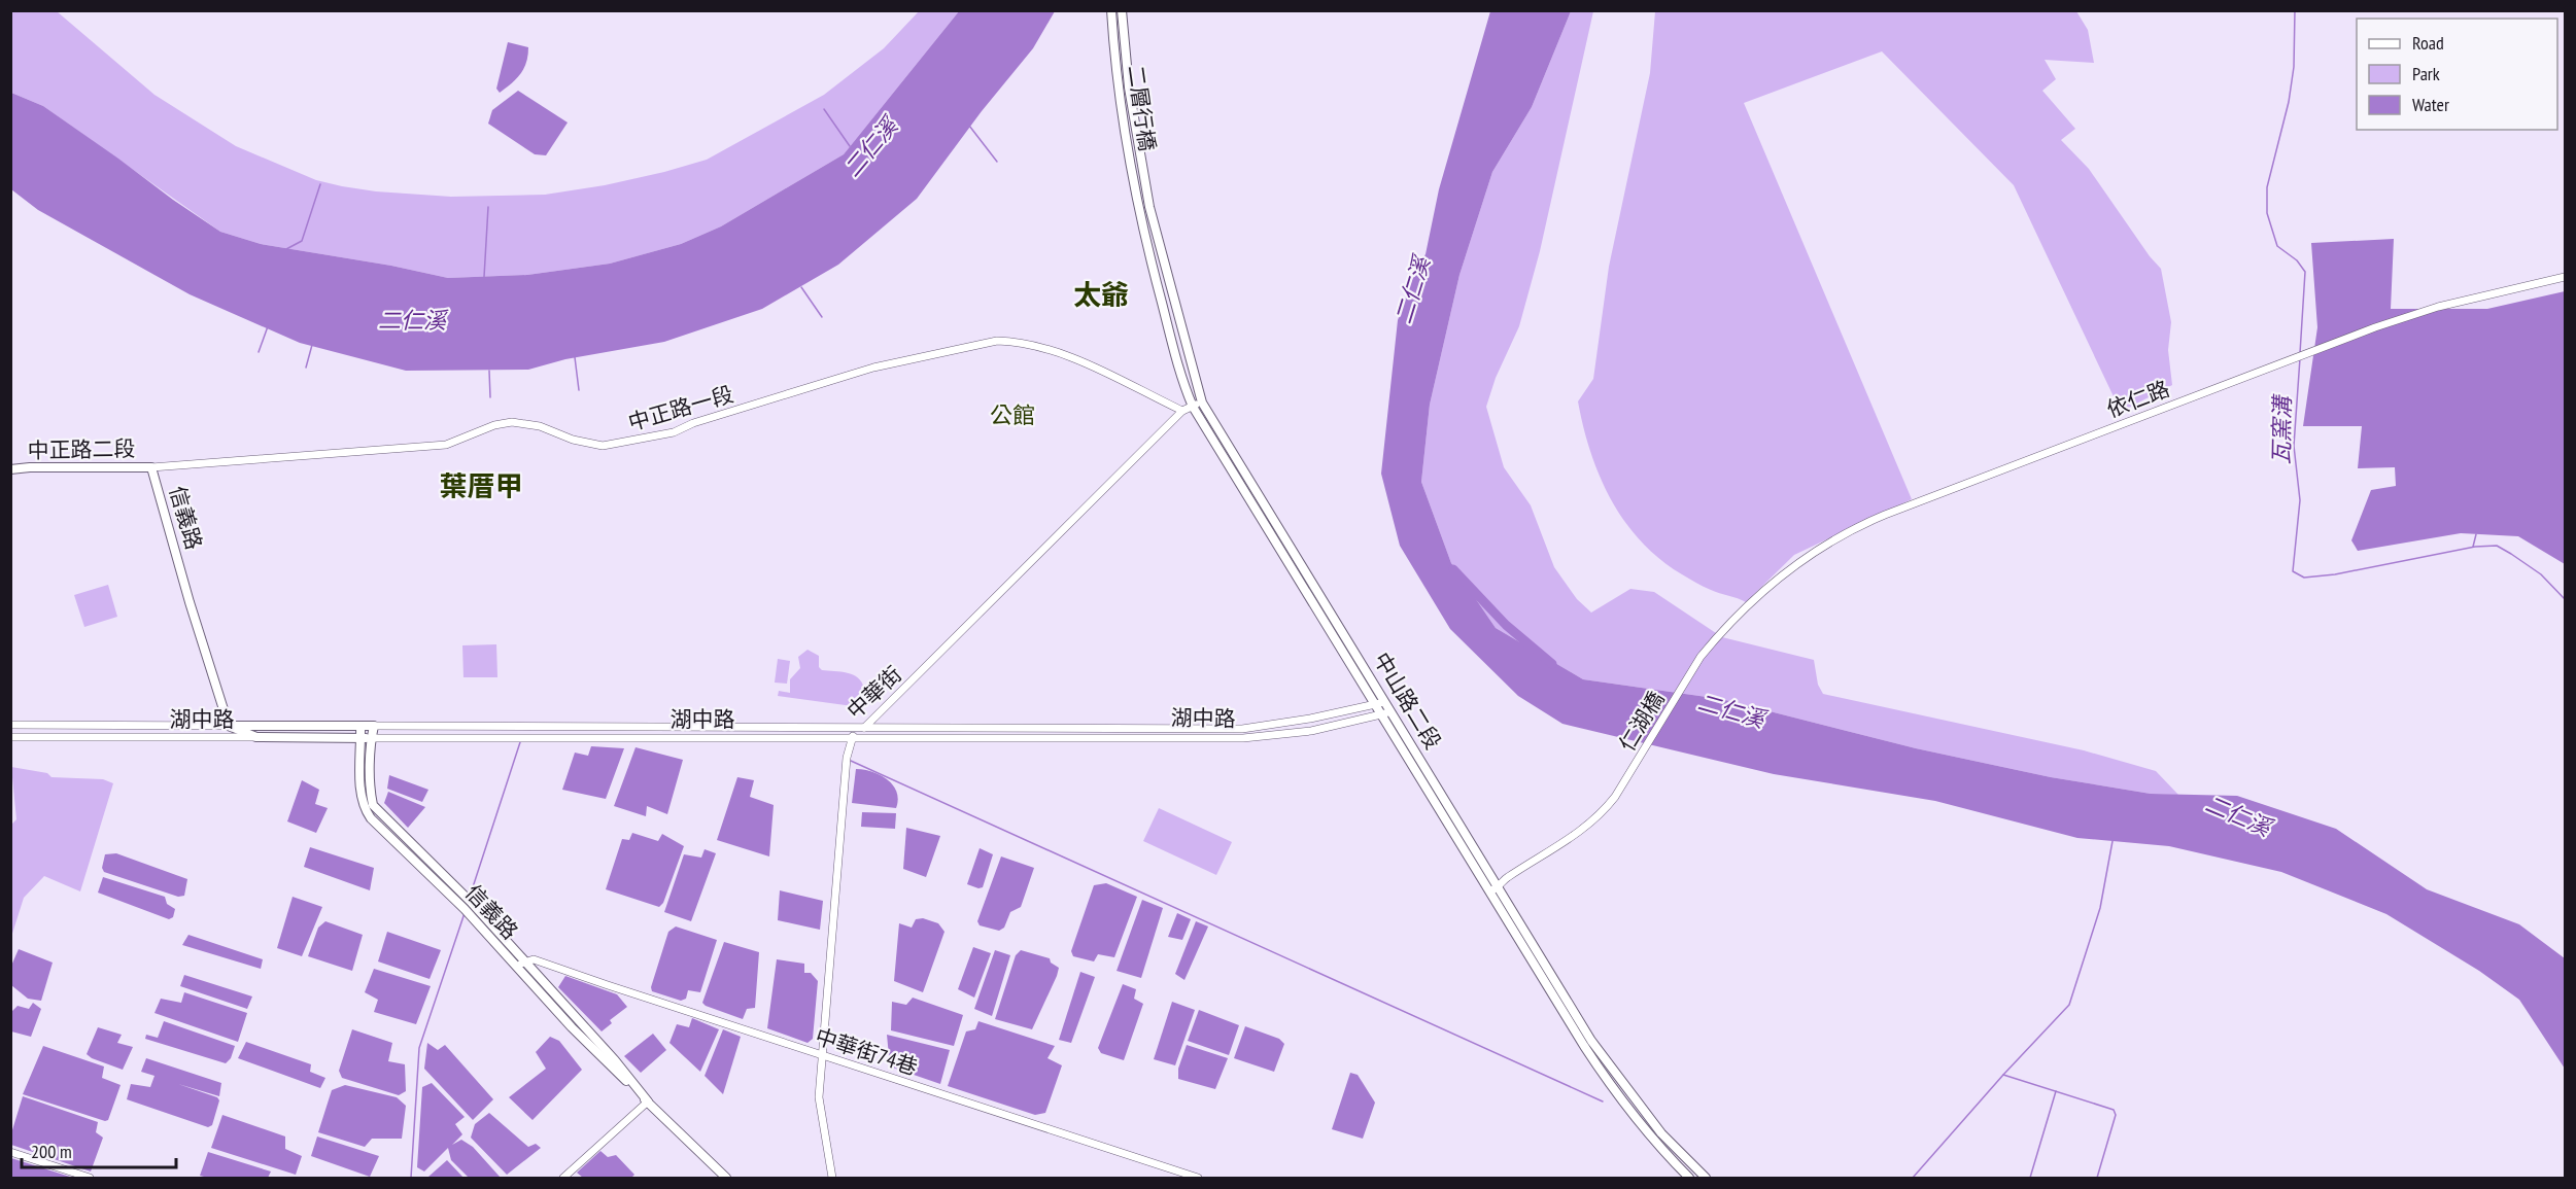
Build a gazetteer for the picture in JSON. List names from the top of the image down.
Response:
{
  "streets": {
    "main road": [
      "二層行橋",
      "中正路二段",
      "信義路",
      "中山路二段",
      "湖中路"
    ],
    "street": [
      "依仁路",
      "中正路一段",
      "中華街",
      "仁湖橋",
      "中華街74巷"
    ]
  },
  "crossings": [
    ["二層行橋", "中山路二段"],
    ["依仁路", "仁湖橋"],
    ["中正路一段", "中正路二段"],
    ["中正路一段", "信義路"],
    ["中正路一段", "中華街"],
    ["中正路二段", "信義路"],
    ["信義路", "湖中路"],
    ["信義路", "中華街74巷"],
    ["中華街", "湖中路"],
    ["中華街", "中華街74巷"],
    ["中山路二段", "湖中路"],
    ["中山路二段", "仁湖橋"]
  ],
  "districts": ["太爺", "公館", "葉厝甲"],
  "water": ["二仁溪", "瓦窯溝"],
  "legend": ["Road", "Park", "Water"],
  "scale_bar": "200 m"
}
